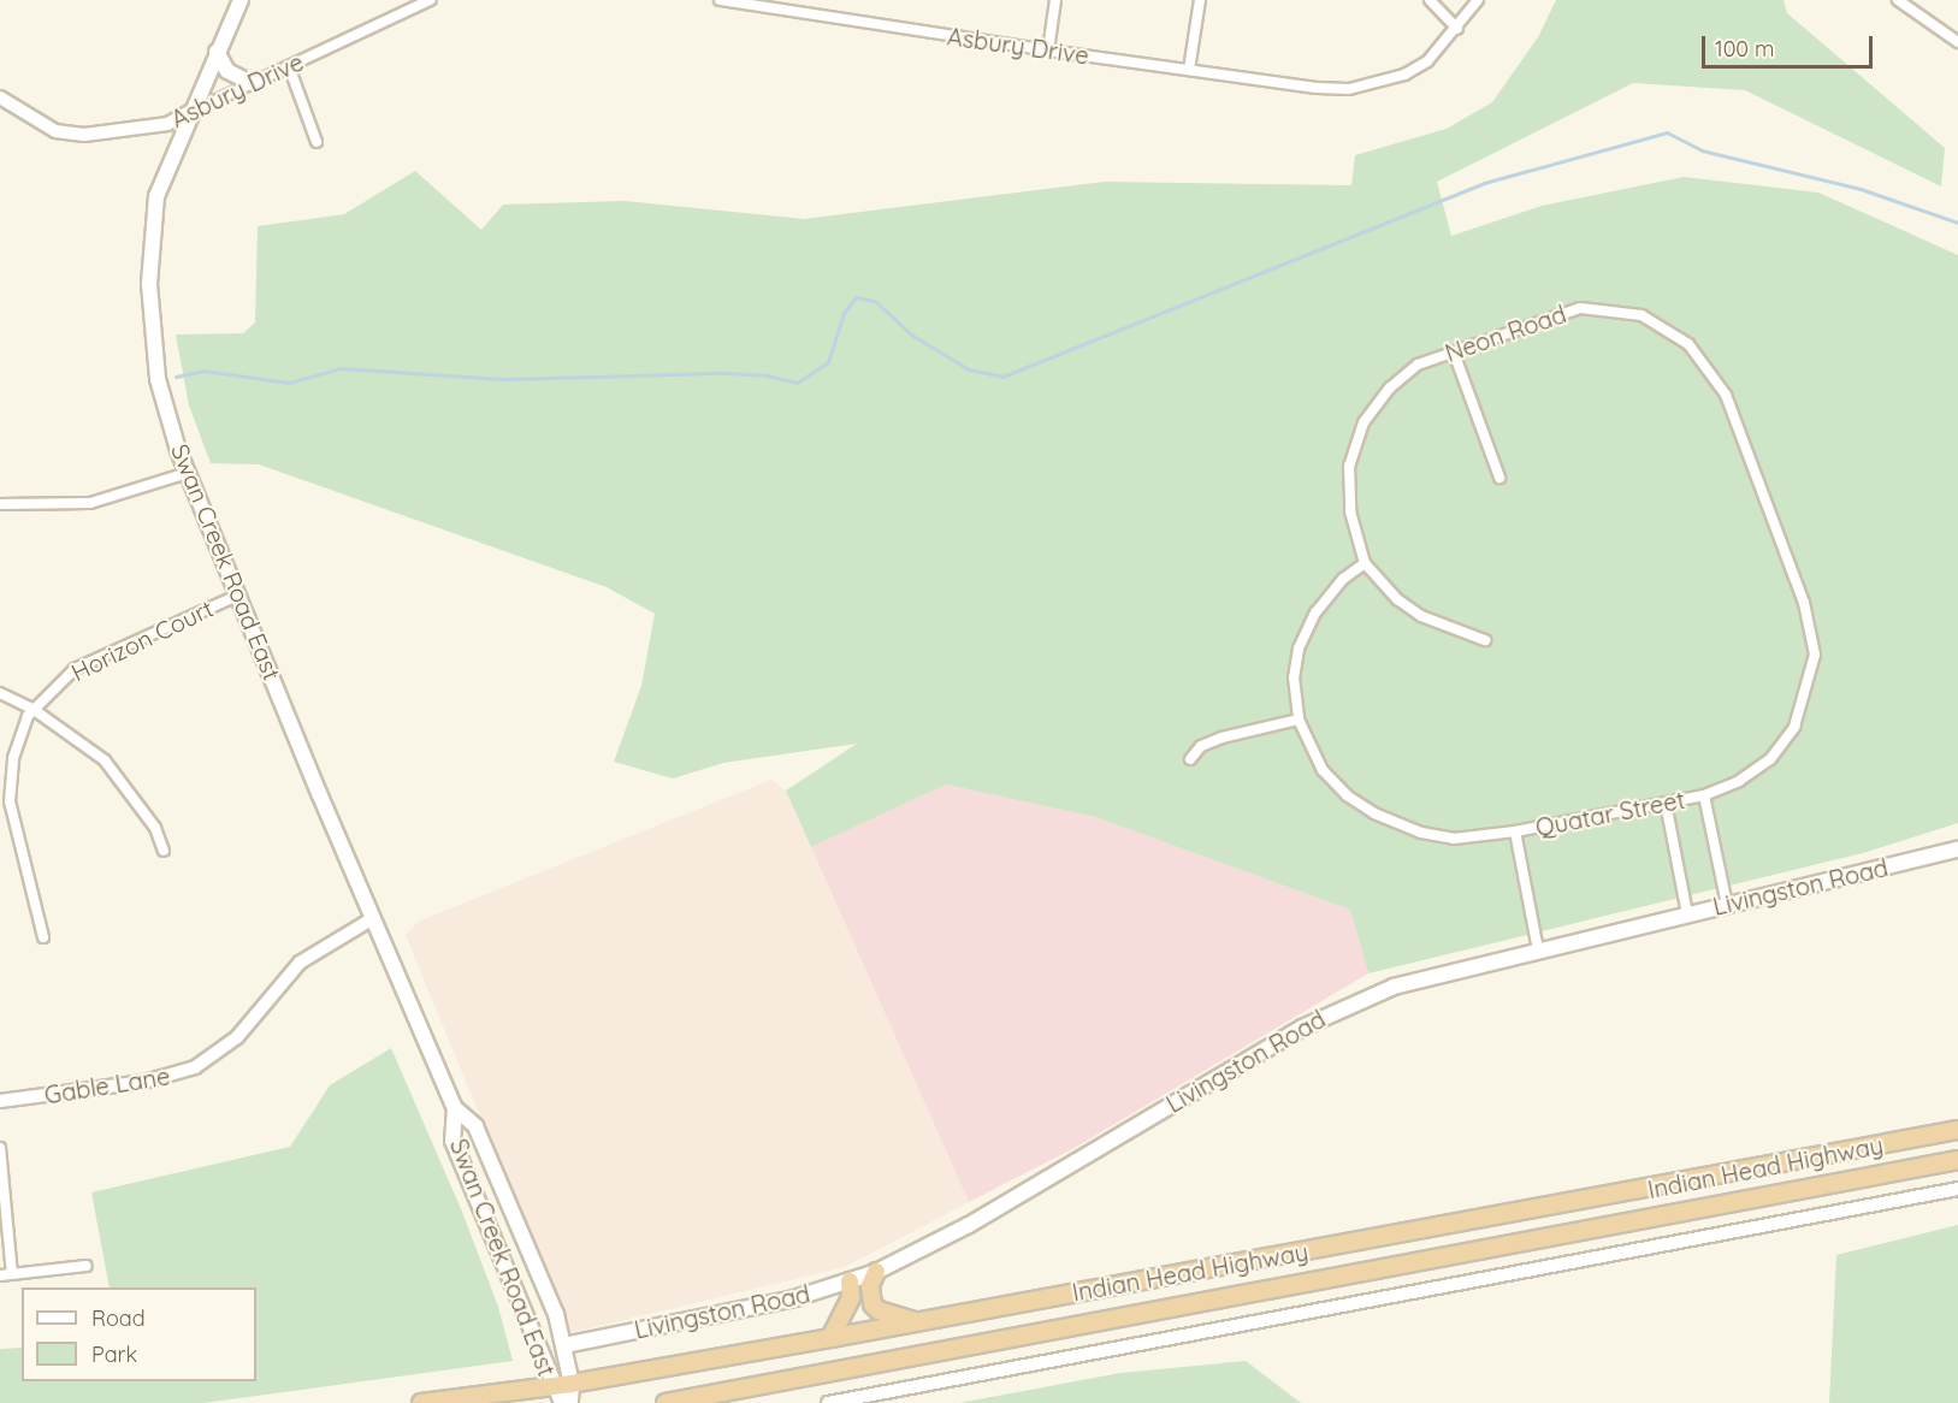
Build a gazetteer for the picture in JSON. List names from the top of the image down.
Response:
{
  "streets": {
    "highway": ["Indian Head Highway"],
    "main road": ["Swan Creek Road East", "Livingston Road"],
    "street": [
      "Asbury Drive",
      "Neon Road",
      "Horizon Court",
      "Quatar Street",
      "Gable Lane"
    ]
  },
  "crossings": [
    ["Asbury Drive", "Swan Creek Road East"],
    ["Neon Road", "Quatar Street"],
    ["Swan Creek Road East", "Horizon Court"],
    ["Swan Creek Road East", "Livingston Road"],
    ["Swan Creek Road East", "Gable Lane"],
    ["Swan Creek Road East", "Indian Head Highway"],
    ["Quatar Street", "Livingston Road"]
  ],
  "legend": ["Road", "Park"],
  "scale_bar": "100 m"
}
